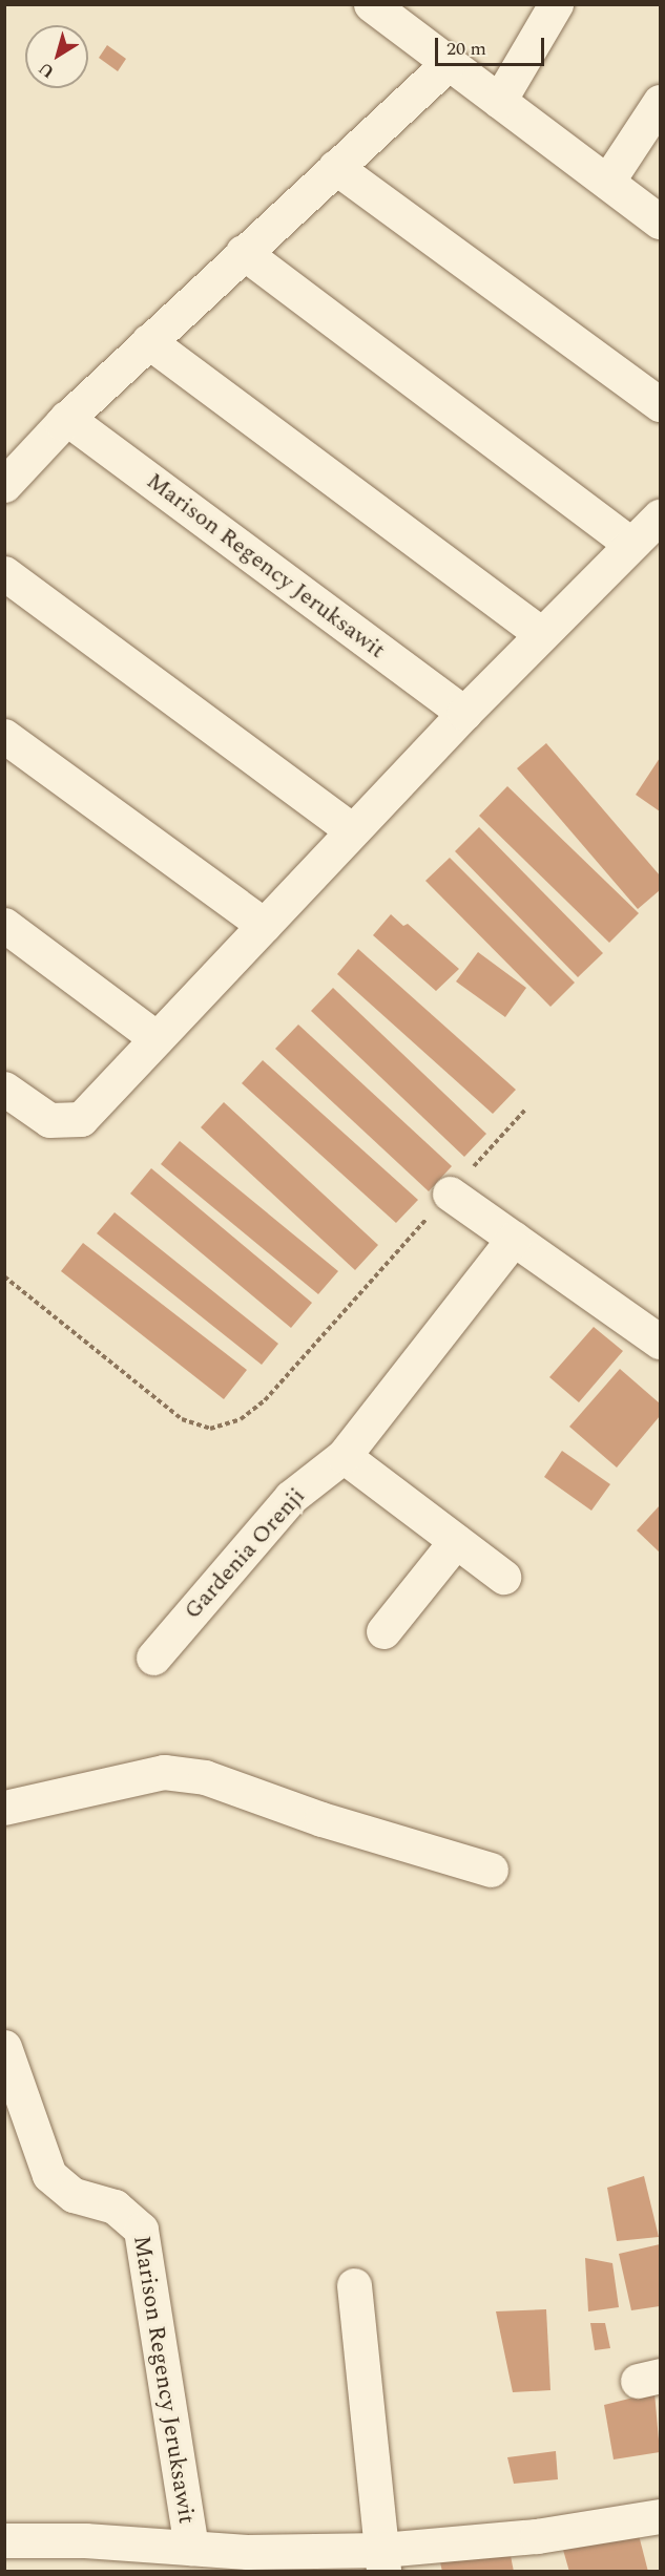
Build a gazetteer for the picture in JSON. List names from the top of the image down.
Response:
{
  "streets": {
    "street": ["Marison Regency Jeruksawit", "Gardenia Orenji"]
  },
  "scale_bar": "20 m",
  "north": "bottom left"
}
